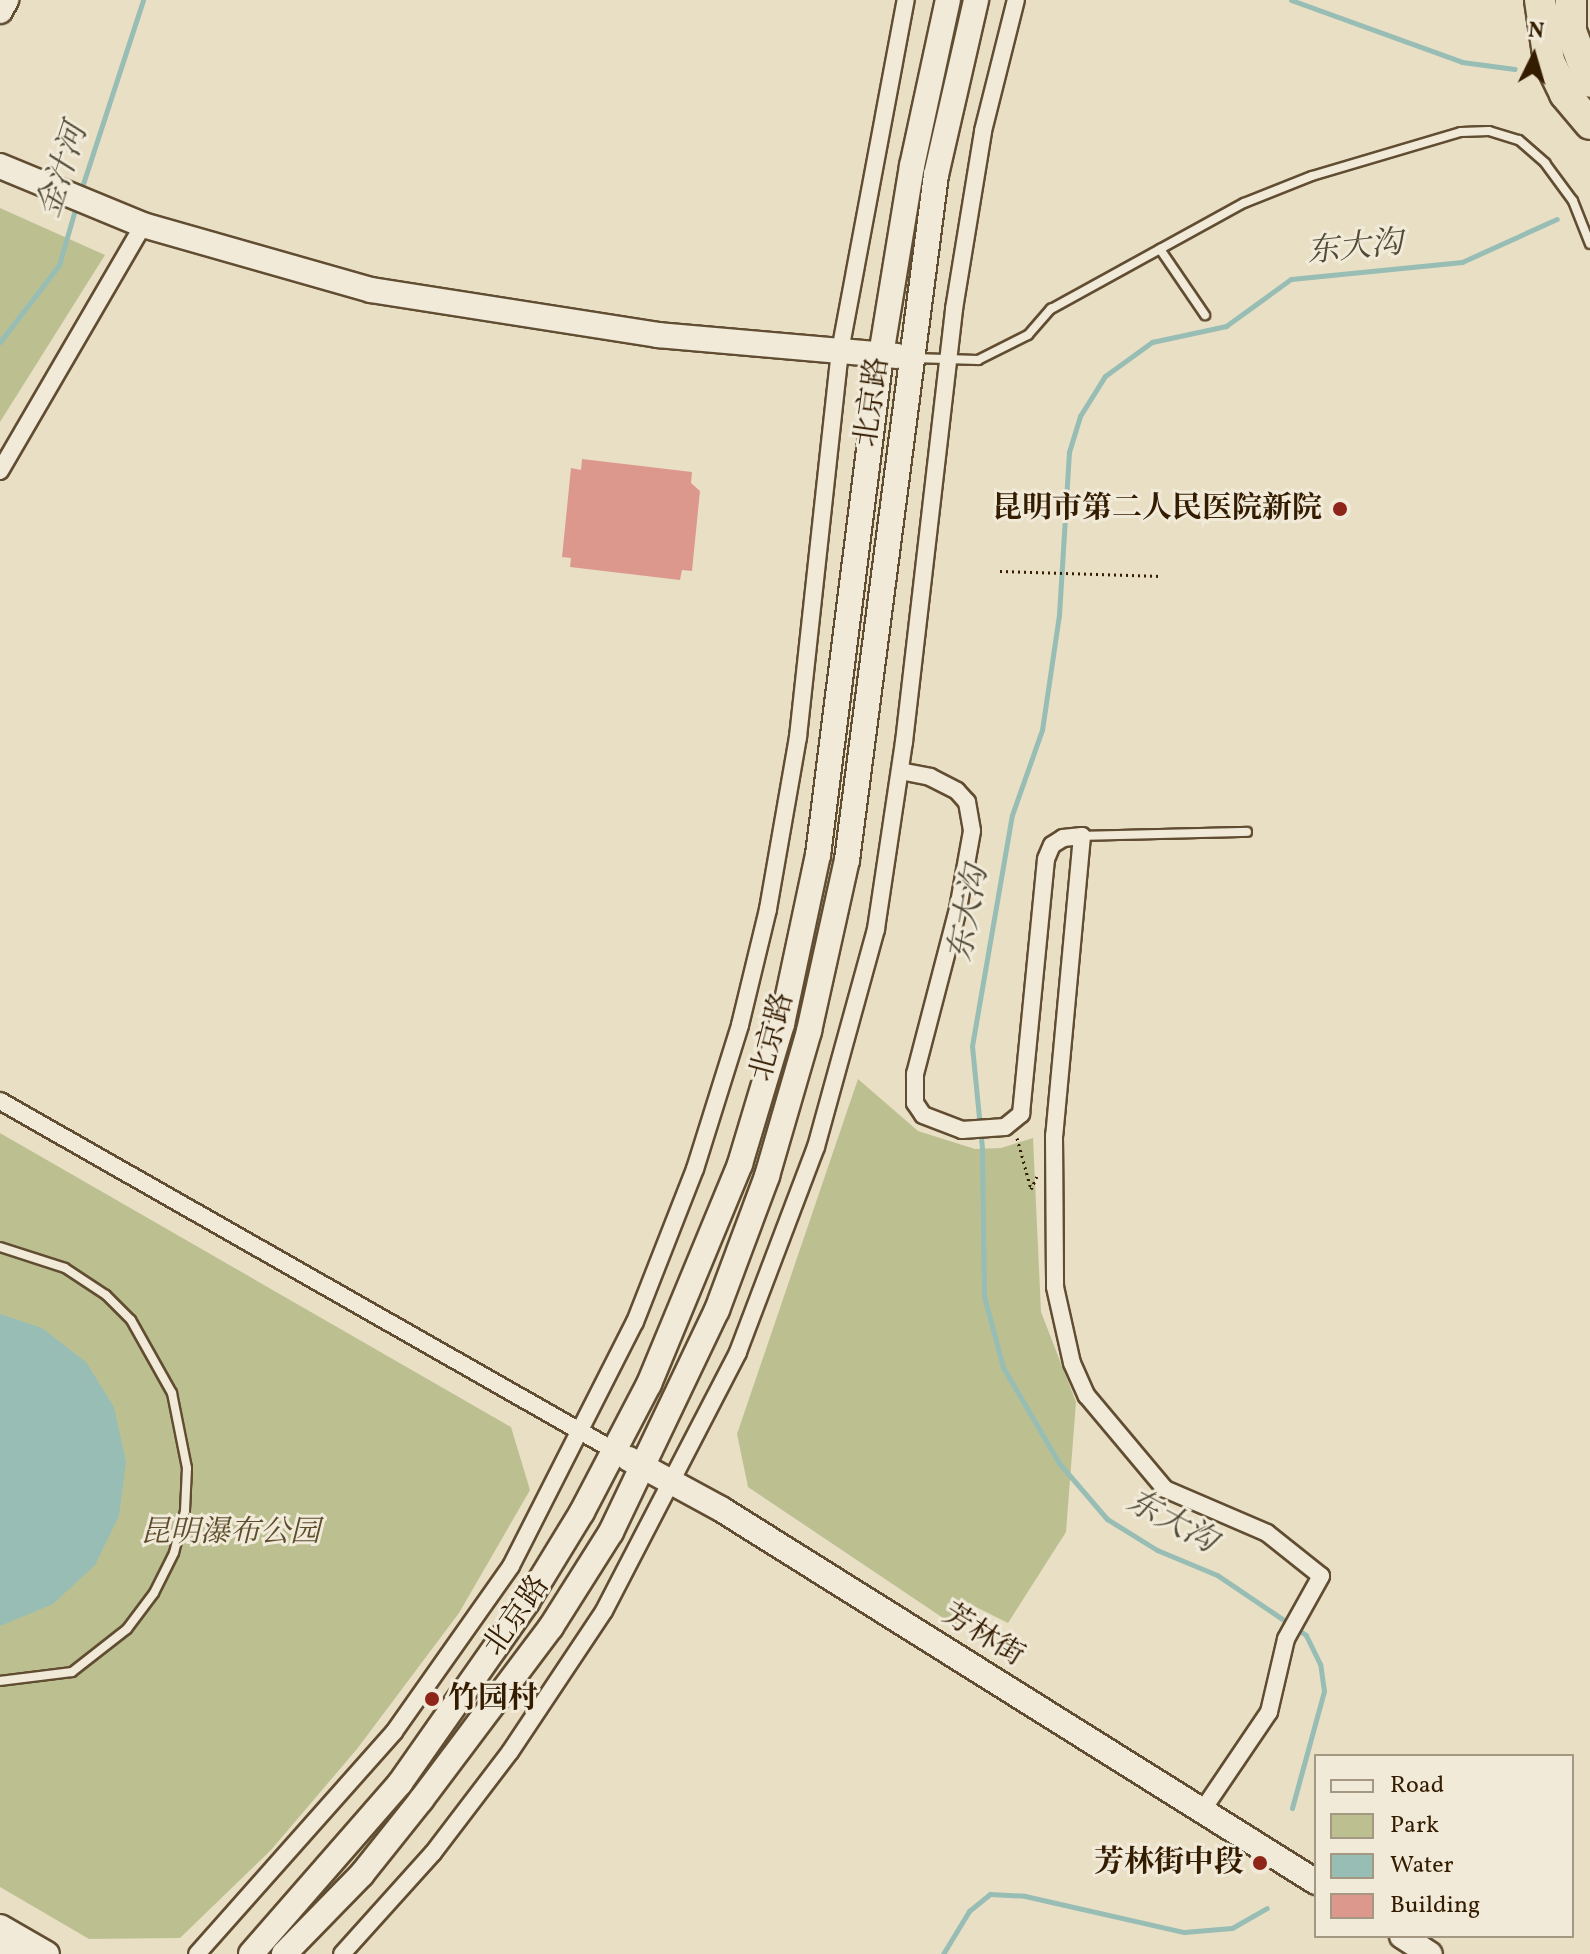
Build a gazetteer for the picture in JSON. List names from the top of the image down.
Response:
{
  "streets": {
    "main road": ["北京路", "芳林街"]
  },
  "crossings": [
    ["北京路", "芳林街"]
  ],
  "water": ["金汁河", "东大沟"],
  "parks": ["昆明瀑布公园"],
  "places": ["昆明市第二人民医院新院", "竹园村", "芳林街中段"],
  "legend": [
    "Road",
    "Park",
    "Water",
    "Building"
  ],
  "north": "top"
}
